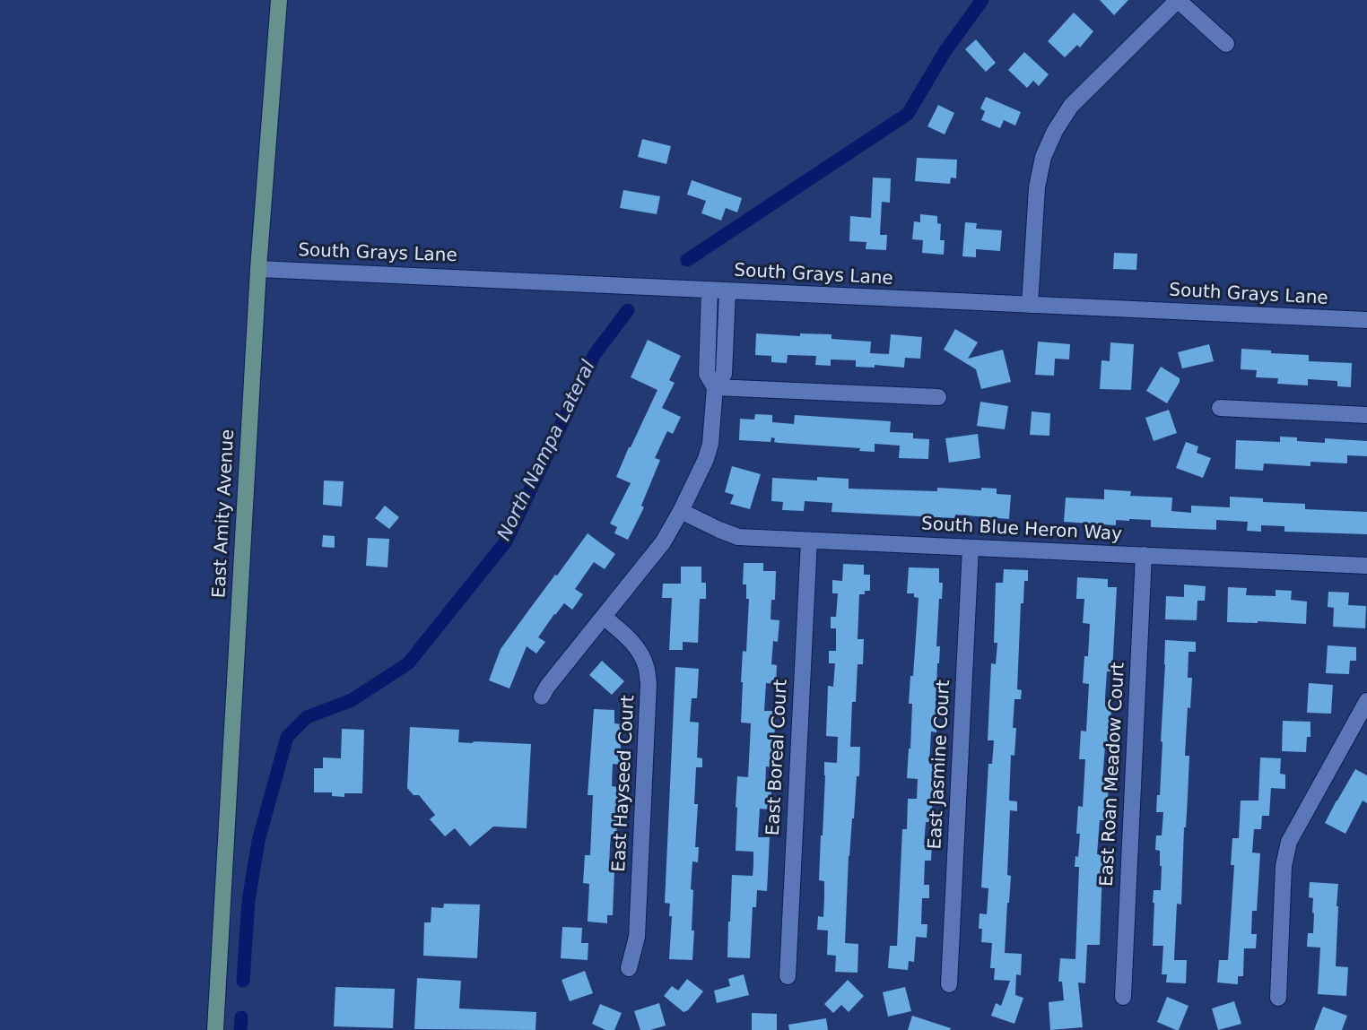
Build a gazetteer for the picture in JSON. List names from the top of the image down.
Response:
{
  "streets": {
    "main road": ["East Amity Avenue"],
    "street": [
      "South Grays Lane",
      "South Blue Heron Way",
      "East Boreal Court",
      "East Jasmine Court",
      "East Roan Meadow Court",
      "East Hayseed Court"
    ]
  },
  "crossings": [
    ["South Grays Lane", "East Amity Avenue"],
    ["South Blue Heron Way", "East Boreal Court"],
    ["South Blue Heron Way", "East Jasmine Court"],
    ["South Blue Heron Way", "East Roan Meadow Court"]
  ],
  "water": ["North Nampa Lateral"]
}
